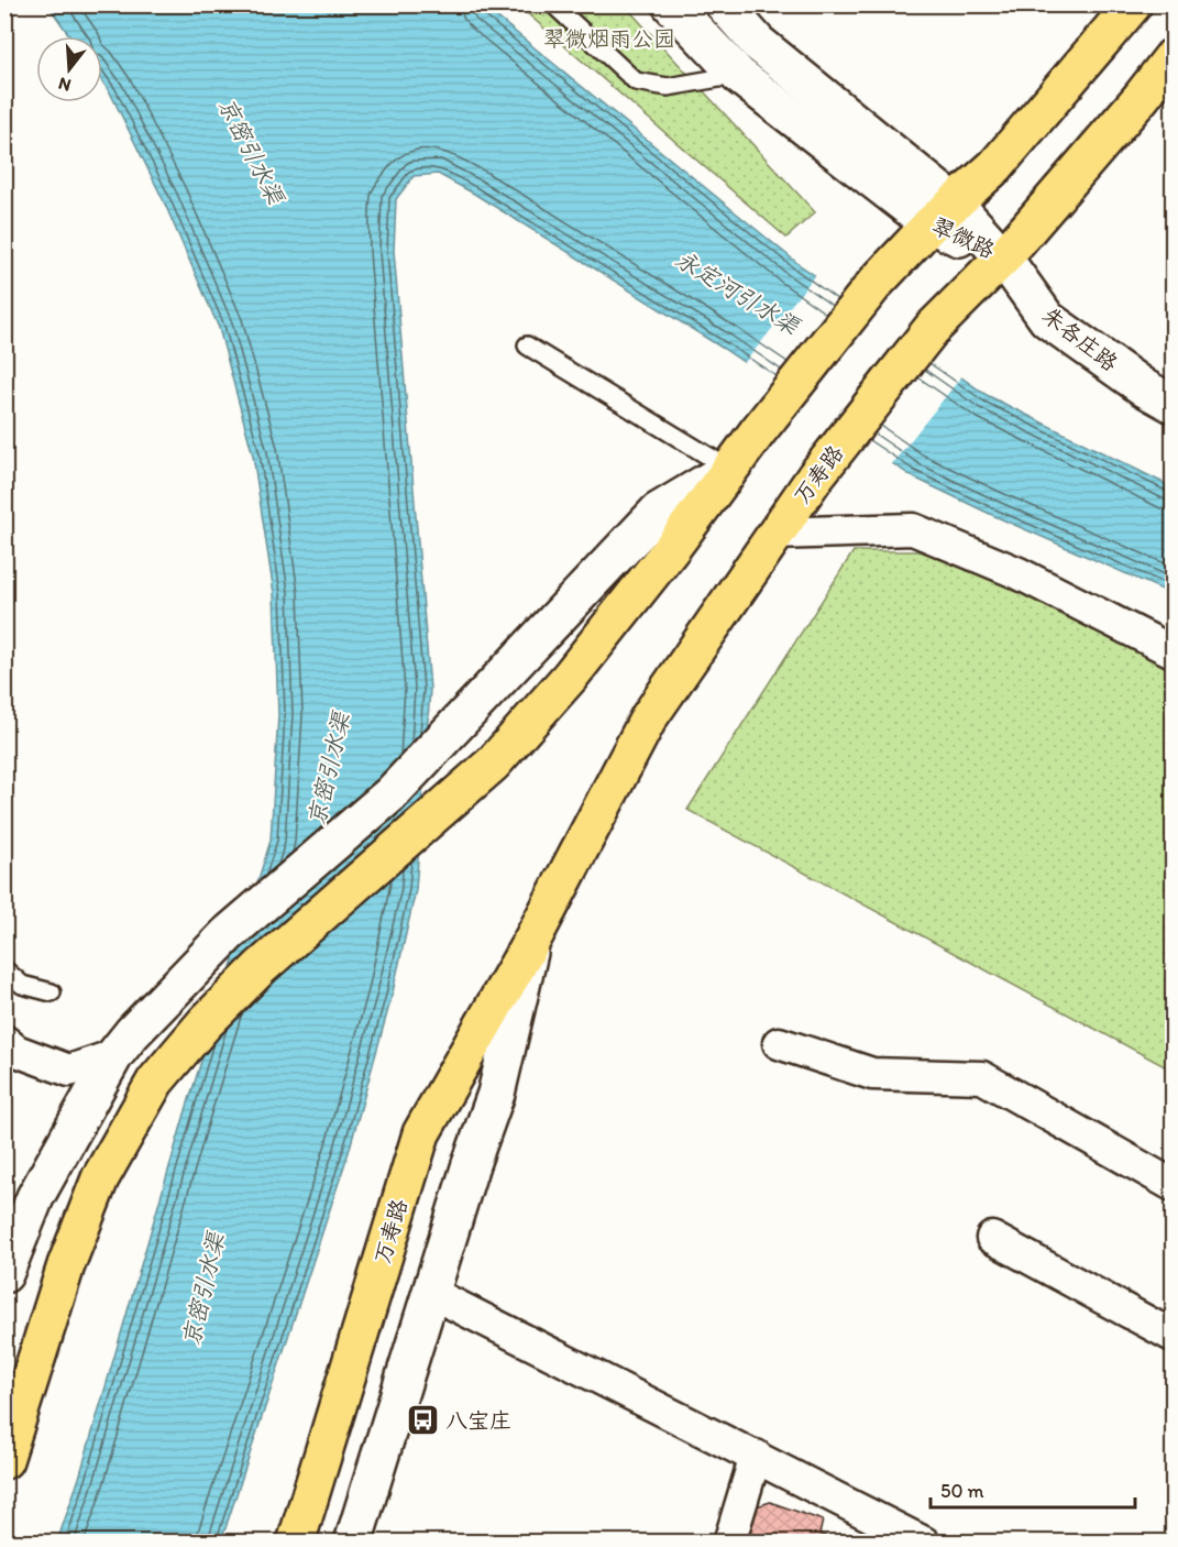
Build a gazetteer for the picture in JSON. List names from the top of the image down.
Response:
{
  "streets": {
    "main road": ["万寿路"],
    "street": ["翠微路", "朱各庄路"]
  },
  "crossings": [
    ["翠微路", "朱各庄路"],
    ["翠微路", "万寿路"],
    ["朱各庄路", "万寿路"]
  ],
  "water": ["京密引水渠", "永定河引水渠"],
  "parks": ["翠微烟雨公园"],
  "places": {
    "bus stop": ["八宝庄"]
  },
  "scale_bar": "50 m",
  "north": "bottom"
}
